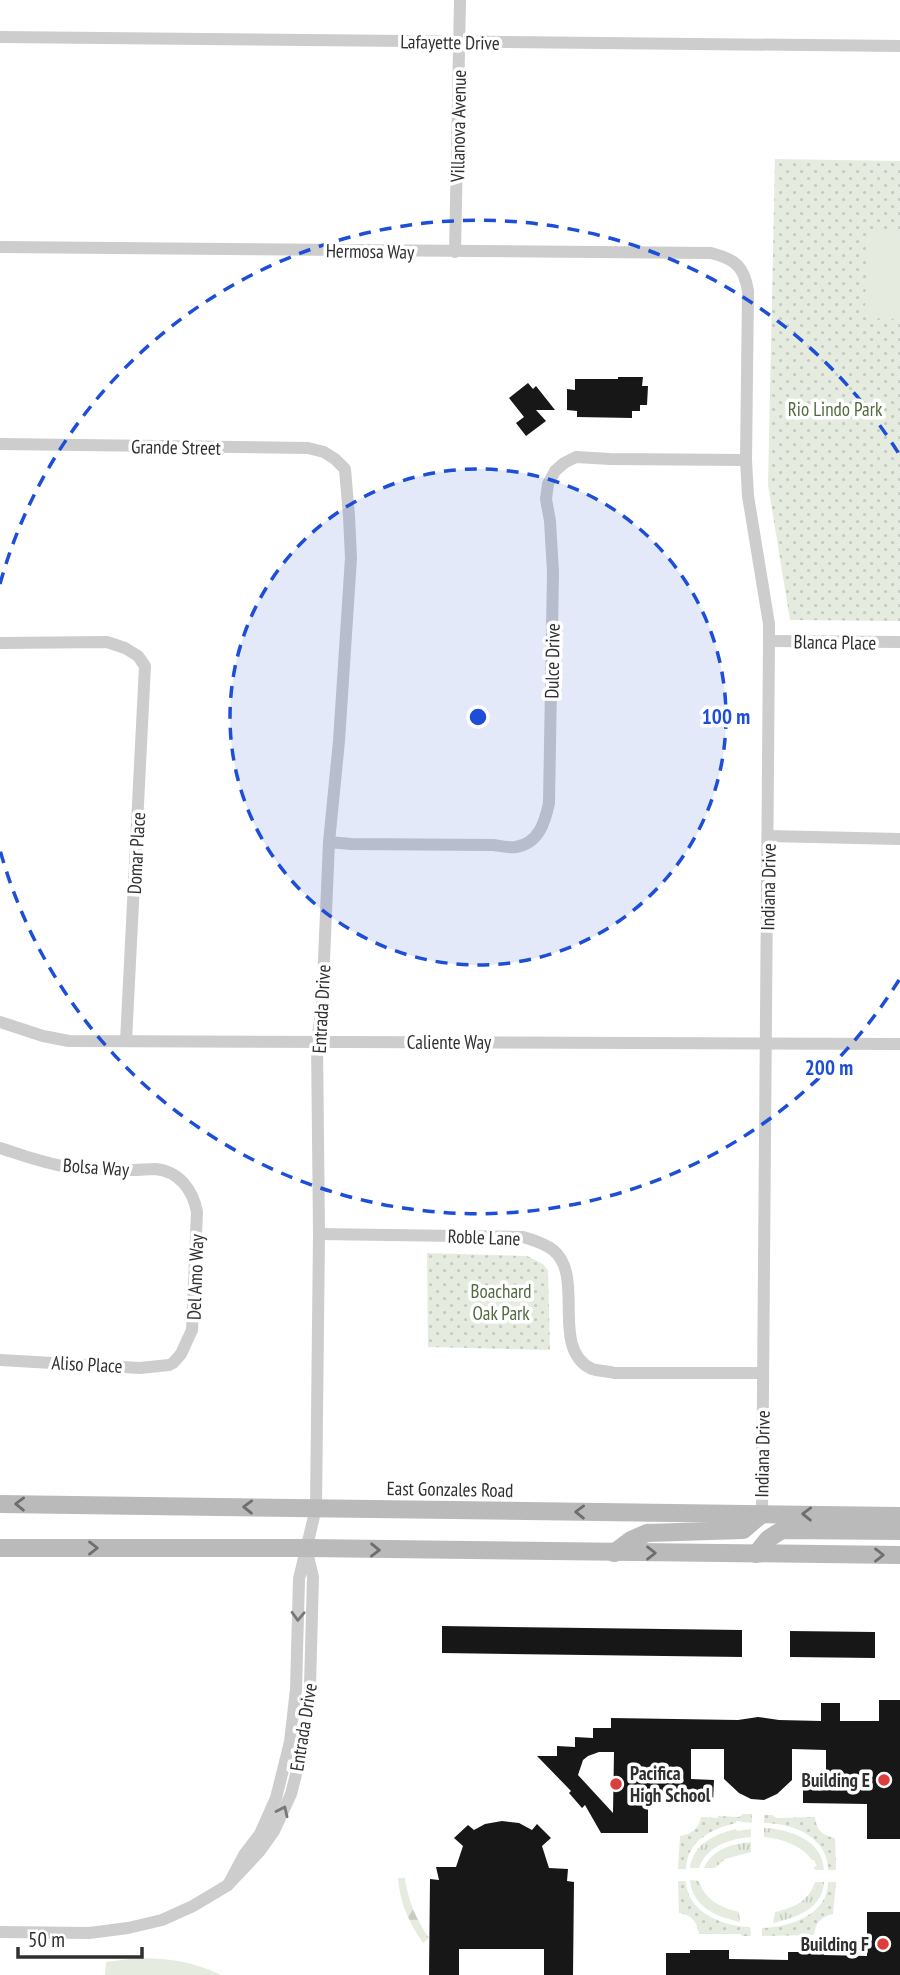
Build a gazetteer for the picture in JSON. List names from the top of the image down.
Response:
{
  "streets": {
    "main road": ["East Gonzales Road"],
    "street": [
      "Lafayette Drive",
      "Villanova Avenue",
      "Hermosa Way",
      "Grande Street",
      "Blanca Place",
      "Dulce Drive",
      "Domar Place",
      "Indiana Drive",
      "Entrada Drive",
      "Caliente Way",
      "Bolsa Way",
      "Roble Lane",
      "Del Amo Way",
      "Aliso Place"
    ]
  },
  "crossings": [
    ["Lafayette Drive", "Villanova Avenue"],
    ["Villanova Avenue", "Hermosa Way"],
    ["Hermosa Way", "Indiana Drive"],
    ["Grande Street", "Entrada Drive"],
    ["Blanca Place", "Indiana Drive"],
    ["Dulce Drive", "Indiana Drive"],
    ["Dulce Drive", "Entrada Drive"],
    ["Domar Place", "Caliente Way"],
    ["Indiana Drive", "Caliente Way"],
    ["Indiana Drive", "Roble Lane"],
    ["Indiana Drive", "East Gonzales Road"],
    ["Entrada Drive", "Caliente Way"],
    ["Entrada Drive", "Roble Lane"],
    ["Entrada Drive", "East Gonzales Road"],
    ["Bolsa Way", "Del Amo Way"],
    ["Del Amo Way", "Aliso Place"]
  ],
  "parks": ["Rio Lindo Park", "Boachard Oak Park"],
  "places": ["Building E", "Pacifica High School", "Building F"],
  "scale_bar": "50 m",
  "rings": ["100 m", "200 m"]
}
